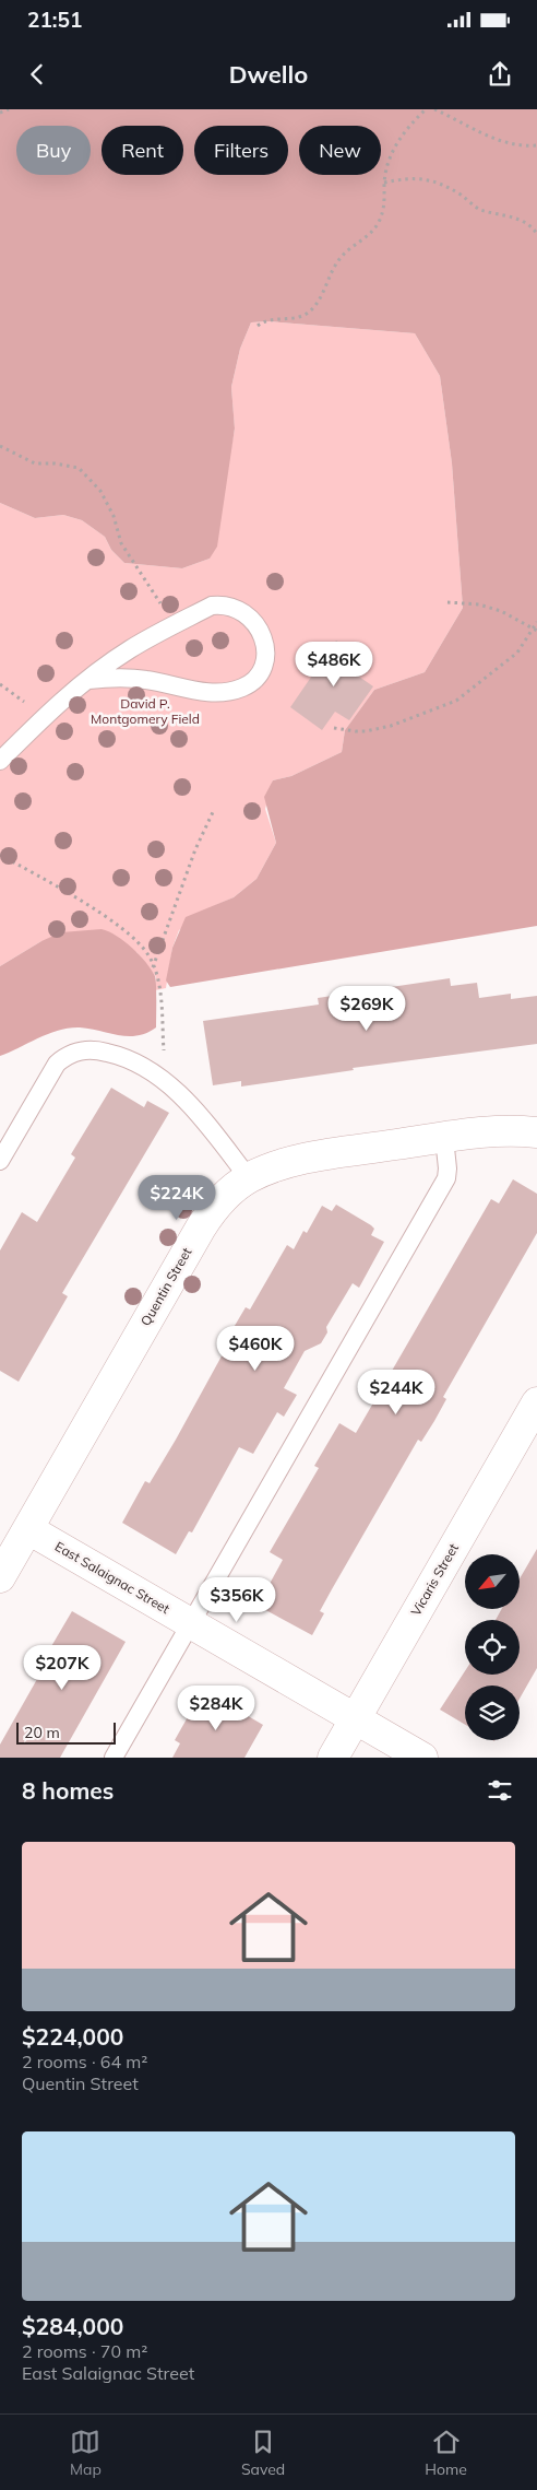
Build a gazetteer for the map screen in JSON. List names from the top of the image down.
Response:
{
  "streets": {
    "street": ["Quentin Street", "East Salaignac Street", "Vicaris Street"]
  },
  "crossings": [
    ["Quentin Street", "East Salaignac Street"],
    ["East Salaignac Street", "Vicaris Street"]
  ],
  "parks": ["David P. Montgomery Field"],
  "scale_bar": "20 m",
  "north": "bottom left",
  "page": {
    "status": "21:51",
    "header": "Dwello",
    "chip": [
      "Buy",
      "Rent",
      "Filters",
      "New"
    ],
    "price": [
      "$486K",
      "$269K",
      "$224K",
      "$460K",
      "$244K",
      "$356K",
      "$207K",
      "$284K"
    ],
    "scale": "20 m",
    "heading": "8 homes",
    "list": [
      {
        "name": "$224,000",
        "note": "2 rooms · 64 m² · Quentin Street"
      },
      {
        "name": "$284,000",
        "note": "2 rooms · 70 m² · East Salaignac Street"
      }
    ],
    "tabs": ["Map", "Saved", "Home"]
  }
}
